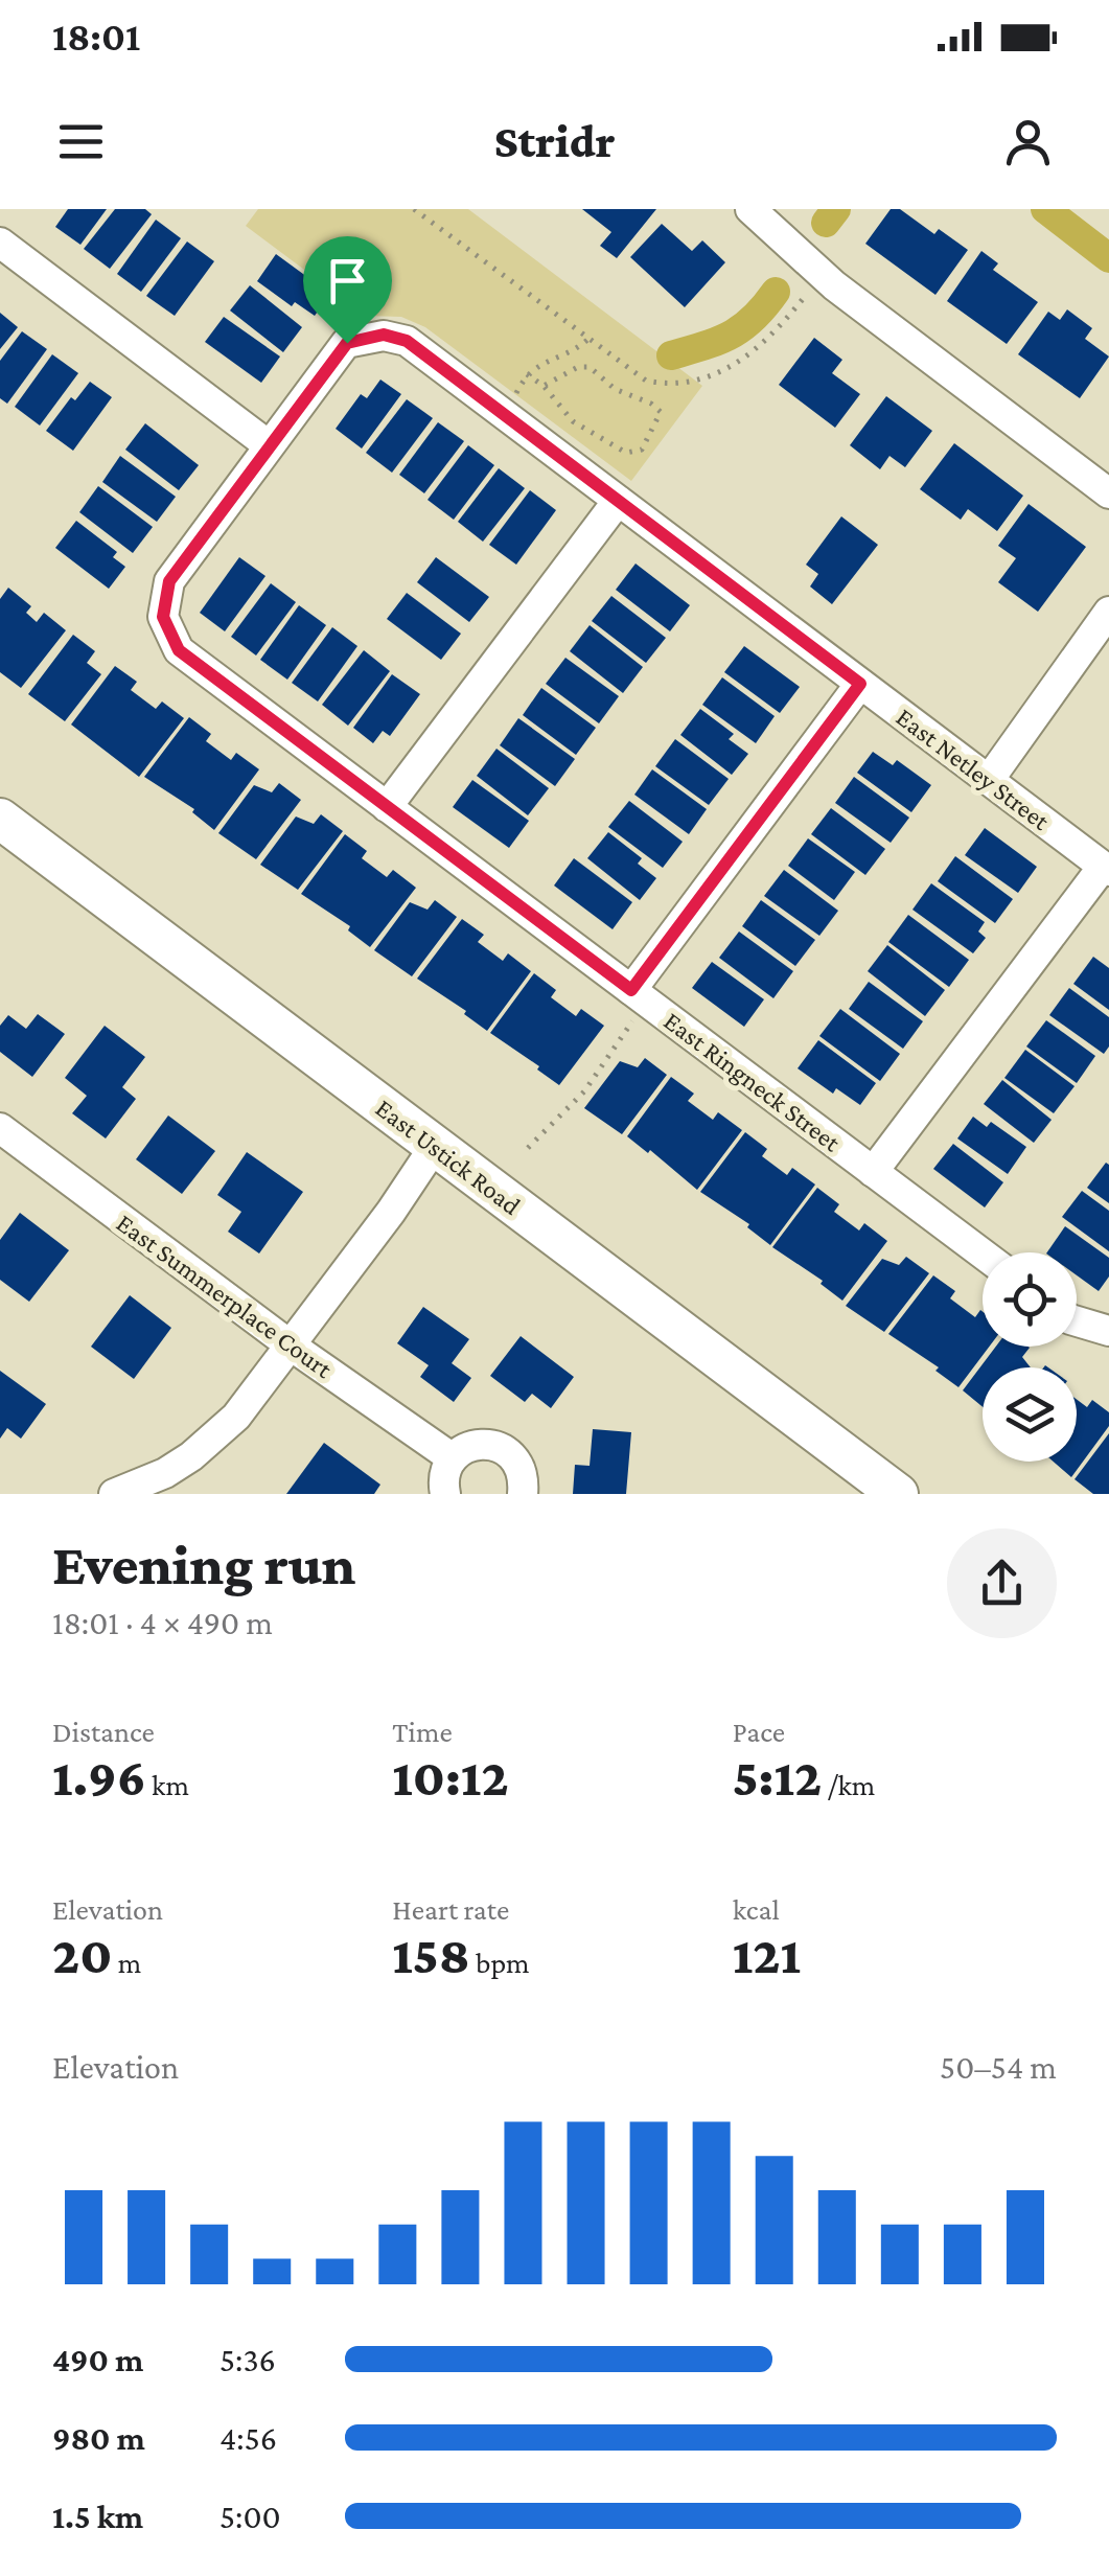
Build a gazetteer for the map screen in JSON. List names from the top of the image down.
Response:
{
  "streets": {
    "main road": ["East Ustick Road"],
    "street": ["East Netley Street", "East Ringneck Street", "East Summerplace Court"]
  },
  "crossings": [
    ["East Netley Street", "East Ringneck Street"]
  ],
  "page": {
    "status": "18:01",
    "header": "Stridr",
    "heading": ["Evening run", "18:01 · 4 × 490 m"],
    "stats": [
      ["Distance", "1.96 km"],
      ["Time", "10:12"],
      ["Pace", "5:12 /km"],
      ["Elevation", "20 m"],
      ["Heart rate", "158 bpm"],
      ["kcal", "121"]
    ],
    "chart": ["Elevation", "50–54 m"],
    "list": [
      {
        "name": "490 m",
        "note": "5:36"
      },
      {
        "name": "980 m",
        "note": "4:56"
      },
      {
        "name": "1.5 km",
        "note": "5:00"
      }
    ]
  }
}
